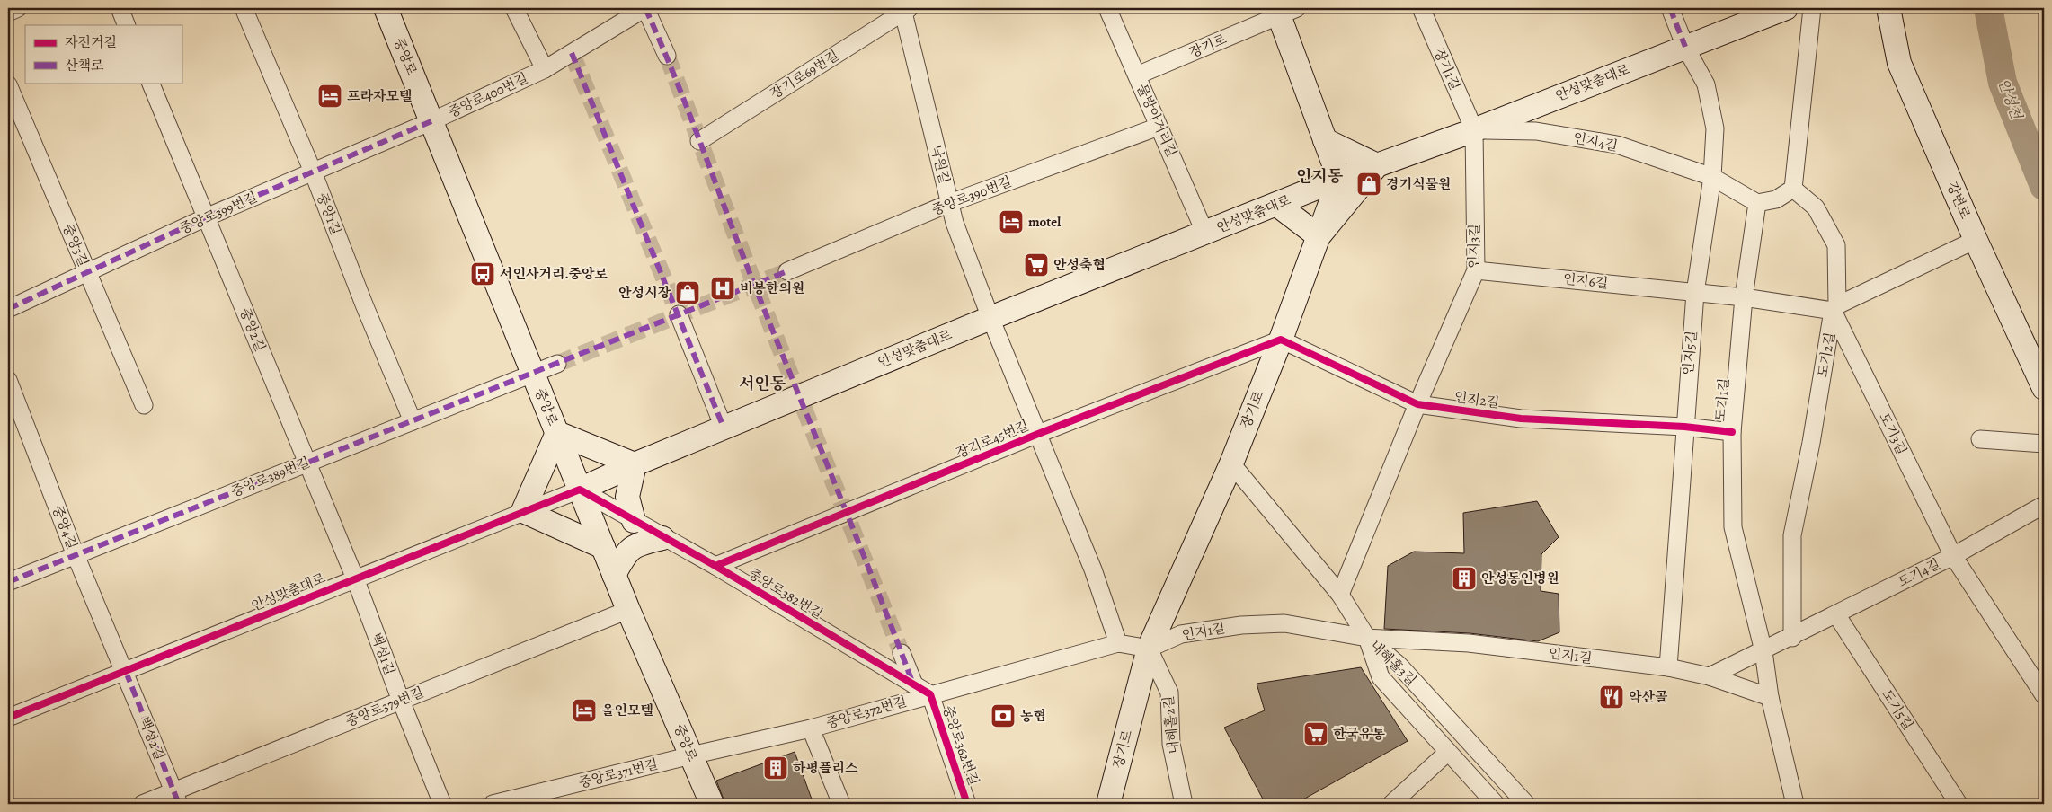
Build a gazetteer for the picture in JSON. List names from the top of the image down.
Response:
{
  "streets": {
    "main road": [
      "장기로",
      "중앙로",
      "안성맞춤대로",
      "강변로"
    ],
    "street": [
      "장기1길",
      "장기로69번길",
      "중앙로400번길",
      "물방아거리길",
      "인지4길",
      "낙원길",
      "중앙로390번길",
      "중앙로399번길",
      "중앙1길",
      "중앙3길",
      "인지3길",
      "인지6길",
      "중앙2길",
      "인지5길",
      "도기2길",
      "인지2길",
      "도기1길",
      "도기3길",
      "장기로45번길",
      "중앙로389번길",
      "중앙4길",
      "도기4길",
      "중앙로382번길",
      "인지1길",
      "백성1길",
      "내혜홀3길",
      "중앙로379번길",
      "도기5길",
      "중앙로372번길",
      "내혜홀2길",
      "백성2길",
      "중앙로362번길",
      "중앙로371번길"
    ]
  },
  "crossings": [
    ["장기로", "안성맞춤대로"],
    ["장기로", "물방아거리길"],
    ["장기로", "인지2길"],
    ["장기로", "장기로45번길"],
    ["장기로", "인지1길"],
    ["장기로", "중앙로372번길"],
    ["장기로", "내혜홀2길"],
    ["중앙로", "안성맞춤대로"],
    ["중앙로", "중앙로400번길"],
    ["중앙로", "중앙로399번길"],
    ["중앙로", "중앙로389번길"],
    ["중앙로", "중앙로382번길"],
    ["중앙로", "중앙로379번길"],
    ["중앙로", "중앙로372번길"],
    ["중앙로", "중앙로371번길"],
    ["장기1길", "안성맞춤대로"],
    ["장기1길", "인지4길"],
    ["장기1길", "인지3길"],
    ["장기로69번길", "낙원길"],
    ["안성맞춤대로", "물방아거리길"],
    ["안성맞춤대로", "인지4길"],
    ["안성맞춤대로", "낙원길"],
    ["안성맞춤대로", "인지3길"],
    ["안성맞춤대로", "중앙2길"],
    ["안성맞춤대로", "인지5길"],
    ["안성맞춤대로", "장기로45번길"],
    ["안성맞춤대로", "중앙4길"],
    ["안성맞춤대로", "중앙로382번길"],
    ["안성맞춤대로", "백성1길"],
    ["안성맞춤대로", "백성2길"],
    ["중앙로400번길", "중앙로399번길"],
    ["물방아거리길", "중앙로390번길"],
    ["인지4길", "인지3길"],
    ["인지4길", "인지5길"],
    ["인지4길", "도기1길"],
    ["낙원길", "중앙로390번길"],
    ["낙원길", "장기로45번길"],
    ["중앙로399번길", "중앙1길"],
    ["중앙로399번길", "중앙3길"],
    ["중앙로399번길", "중앙2길"],
    ["중앙1길", "중앙로389번길"],
    ["인지3길", "인지6길"],
    ["인지3길", "인지2길"],
    ["인지6길", "인지5길"],
    ["인지6길", "도기2길"],
    ["인지6길", "도기1길"],
    ["인지6길", "도기3길"],
    ["중앙2길", "중앙로389번길"],
    ["중앙2길", "백성1길"],
    ["인지5길", "인지2길"],
    ["인지5길", "인지1길"],
    ["도기2길", "도기3길"],
    ["도기2길", "도기4길"],
    ["인지2길", "도기1길"],
    ["인지2길", "장기로45번길"],
    ["도기1길", "도기4길"],
    ["도기1길", "인지1길"],
    ["도기3길", "도기4길"],
    ["장기로45번길", "중앙로382번길"],
    ["중앙로389번길", "중앙4길"],
    ["중앙4길", "백성2길"],
    ["도기4길", "인지1길"],
    ["도기4길", "도기5길"],
    ["중앙로382번길", "중앙로372번길"],
    ["중앙로382번길", "중앙로362번길"],
    ["인지1길", "내혜홀3길"],
    ["인지1길", "중앙로372번길"],
    ["인지1길", "내혜홀2길"],
    ["백성1길", "중앙로379번길"],
    ["중앙로379번길", "백성2길"],
    ["중앙로372번길", "내혜홀2길"],
    ["중앙로372번길", "중앙로362번길"],
    ["중앙로372번길", "중앙로371번길"]
  ],
  "districts": ["인지동", "서인동"],
  "water": ["안성천"],
  "places": {
    "hotel": ["프라자모텔", "motel", "올인모텔"],
    "shop": ["경기식물원", "안성시장"],
    "supermarket": ["안성축협", "한국유통"],
    "bus stop": ["서인사거리.중앙로"],
    "hospital": ["비봉한의원"],
    "building": ["안성동인병원", "하평플리스"],
    "restaurant": ["약산골"],
    "bank": ["농협"]
  },
  "legend": ["자전거길", "산책로"]
}
